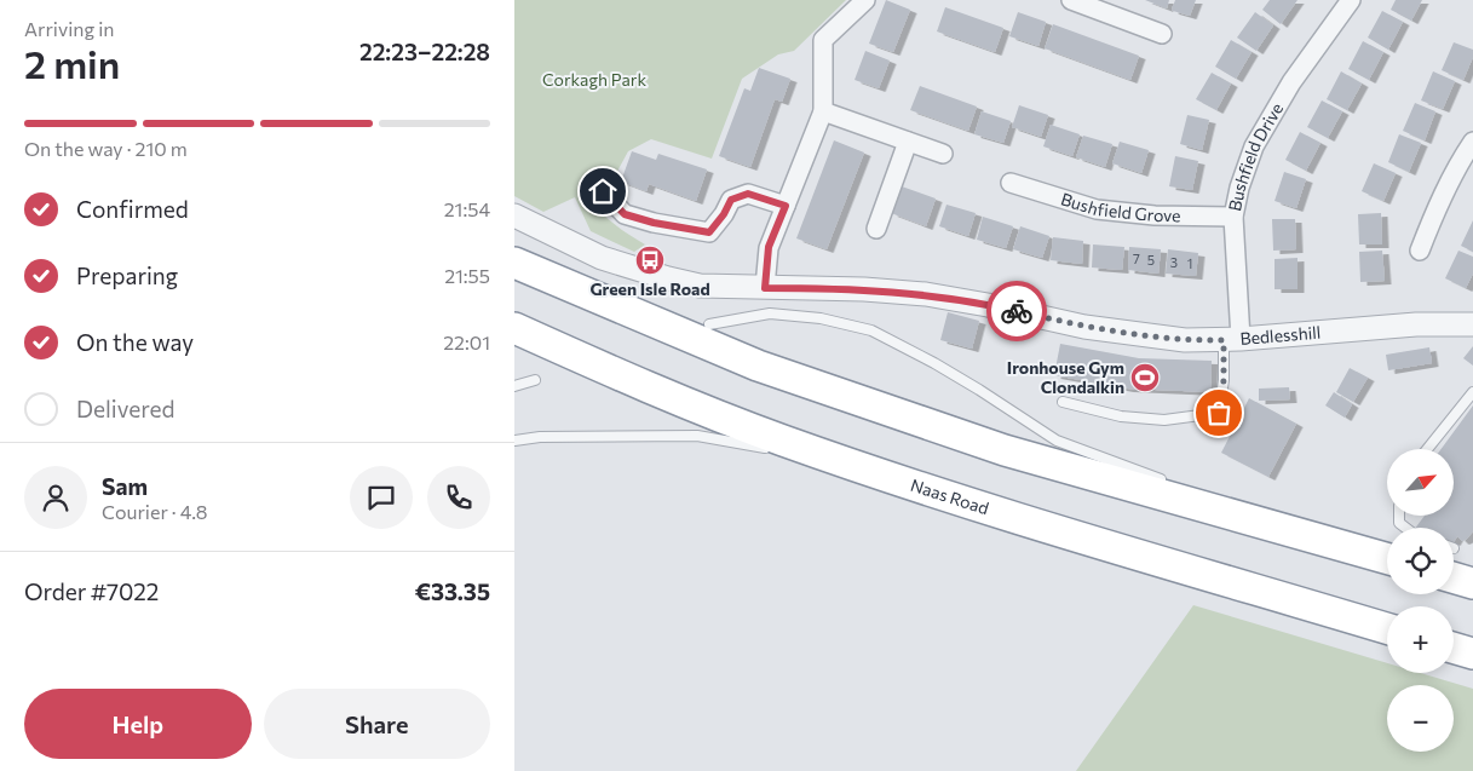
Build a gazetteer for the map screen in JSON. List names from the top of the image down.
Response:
{
  "streets": {
    "highway": ["Naas Road"],
    "street": ["Bushfield Drive", "Bushfield Grove", "Bedlesshill"]
  },
  "crossings": [
    ["Bushfield Drive", "Bushfield Grove"],
    ["Bushfield Drive", "Bedlesshill"]
  ],
  "parks": ["Corkagh Park"],
  "places": {
    "bus stop": ["Green Isle Road"],
    "sports": ["Ironhouse Gym Clondalkin"]
  },
  "house_numbers": [
    "7",
    "5",
    "3",
    "1"
  ],
  "north": "top right",
  "page": {
    "heading": ["2 min", "Arriving in", "22:23–22:28"],
    "panel": [
      "Sam",
      "Courier · 4.8",
      "Order #7022",
      "€33.35"
    ],
    "bar": "On the way · 210 m",
    "list": [
      ["Confirmed", "21:54"],
      ["Preparing", "21:55"],
      ["On the way", "22:01"],
      "Delivered"
    ],
    "map_buttons": ["+", "−"],
    "buttons": ["Help", "Share"]
  }
}
